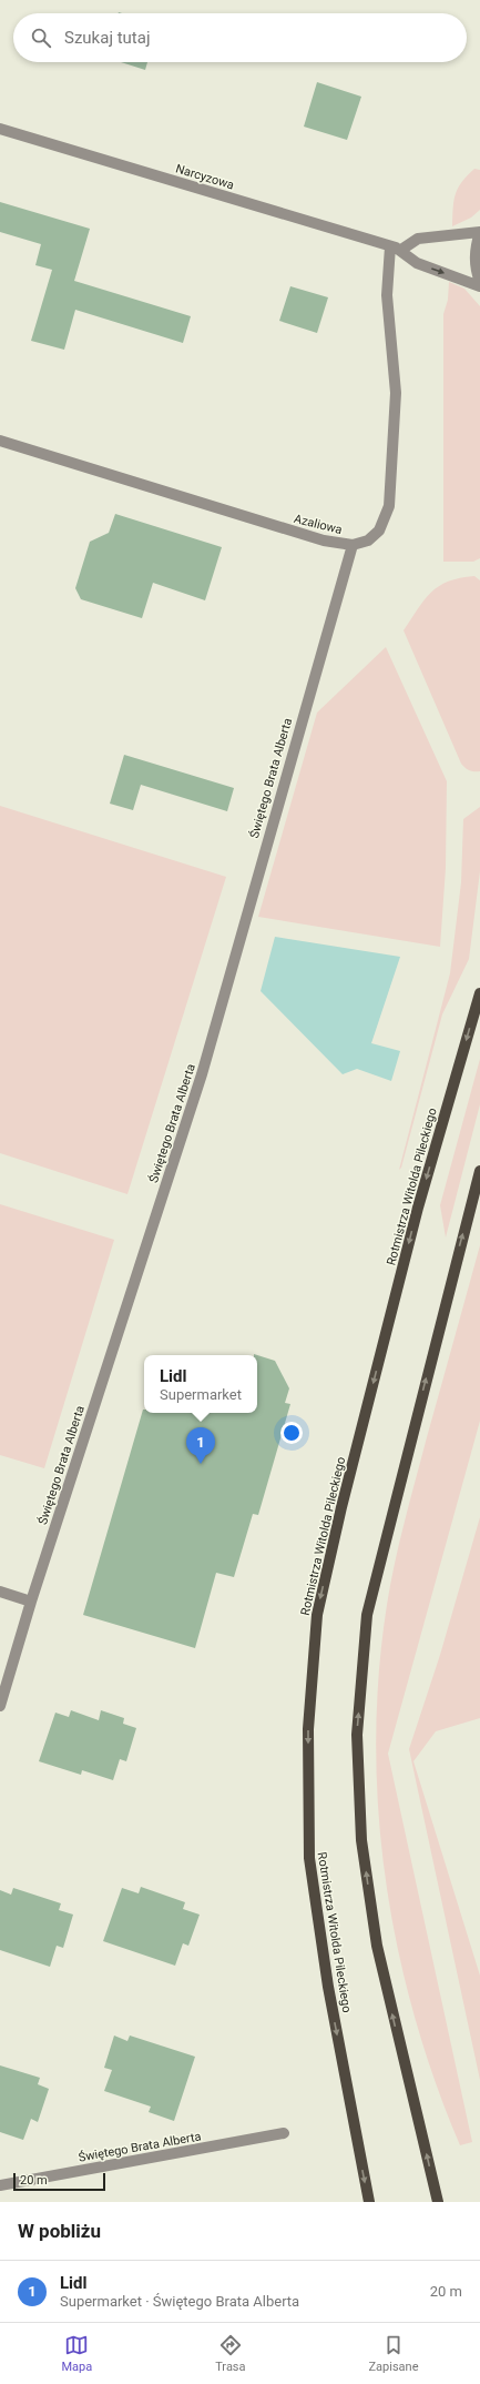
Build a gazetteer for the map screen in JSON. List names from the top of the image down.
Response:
{
  "streets": {
    "main road": ["Rotmistrza Witolda Pileckiego"],
    "street": ["Narcyzowa", "Azaliowa", "Świętego Brata Alberta"]
  },
  "crossings": [
    ["Narcyzowa", "Azaliowa"],
    ["Azaliowa", "Świętego Brata Alberta"]
  ],
  "scale_bar": "20 m",
  "page": {
    "search": "Szukaj tutaj",
    "popup": ["Lidl", "Supermarket"],
    "pins": "1",
    "scale": "20 m",
    "heading": "W pobliżu",
    "list": [
      {
        "mark": "1",
        "name": "Lidl",
        "note": "Supermarket · Świętego Brata Alberta",
        "value": "20 m"
      }
    ],
    "nav": ["Mapa", "Trasa", "Zapisane"]
  }
}
